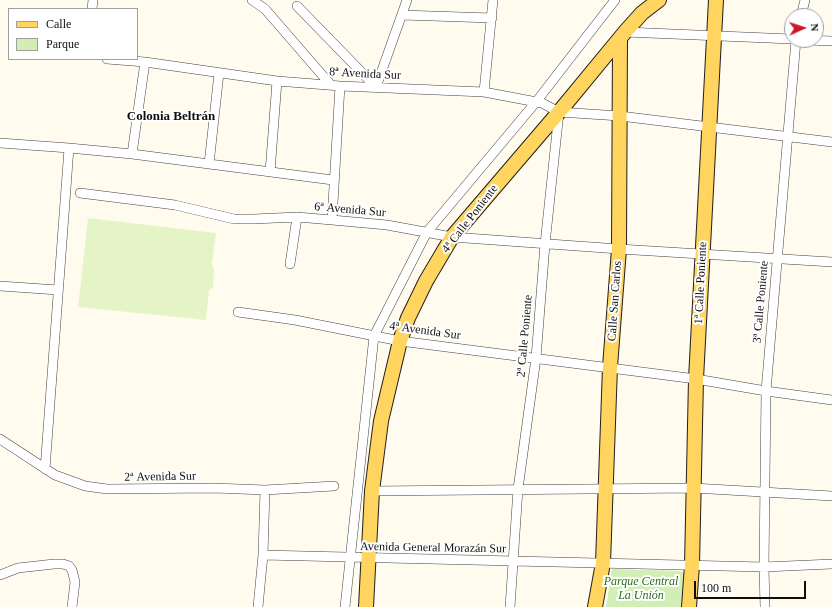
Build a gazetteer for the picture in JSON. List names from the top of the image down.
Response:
{
  "streets": {
    "main road": ["4ª Calle Poniente", "1ª Calle Poniente", "Calle San Carlos"],
    "street": [
      "8ª Avenida Sur",
      "6ª Avenida Sur",
      "3ª Calle Poniente",
      "4ª Avenida Sur",
      "2ª Calle Poniente",
      "2ª Avenida Sur",
      "Avenida General Morazán Sur"
    ]
  },
  "crossings": [
    ["8ª Avenida Sur", "4ª Calle Poniente"],
    ["8ª Avenida Sur", "1ª Calle Poniente"],
    ["8ª Avenida Sur", "Calle San Carlos"],
    ["8ª Avenida Sur", "3ª Calle Poniente"],
    ["8ª Avenida Sur", "2ª Calle Poniente"],
    ["6ª Avenida Sur", "4ª Calle Poniente"],
    ["6ª Avenida Sur", "1ª Calle Poniente"],
    ["6ª Avenida Sur", "Calle San Carlos"],
    ["6ª Avenida Sur", "3ª Calle Poniente"],
    ["6ª Avenida Sur", "2ª Calle Poniente"],
    ["4ª Calle Poniente", "Calle San Carlos"],
    ["4ª Calle Poniente", "4ª Avenida Sur"],
    ["4ª Calle Poniente", "2ª Calle Poniente"],
    ["4ª Calle Poniente", "Avenida General Morazán Sur"],
    ["1ª Calle Poniente", "4ª Avenida Sur"],
    ["1ª Calle Poniente", "Avenida General Morazán Sur"],
    ["Calle San Carlos", "4ª Avenida Sur"],
    ["Calle San Carlos", "Avenida General Morazán Sur"],
    ["3ª Calle Poniente", "4ª Avenida Sur"],
    ["3ª Calle Poniente", "Avenida General Morazán Sur"],
    ["4ª Avenida Sur", "2ª Calle Poniente"],
    ["2ª Calle Poniente", "Avenida General Morazán Sur"]
  ],
  "districts": ["Colonia Beltrán"],
  "parks": ["Parque Central La Unión"],
  "legend": ["Calle", "Parque"],
  "scale_bar": "100 m",
  "north": "right"
}
